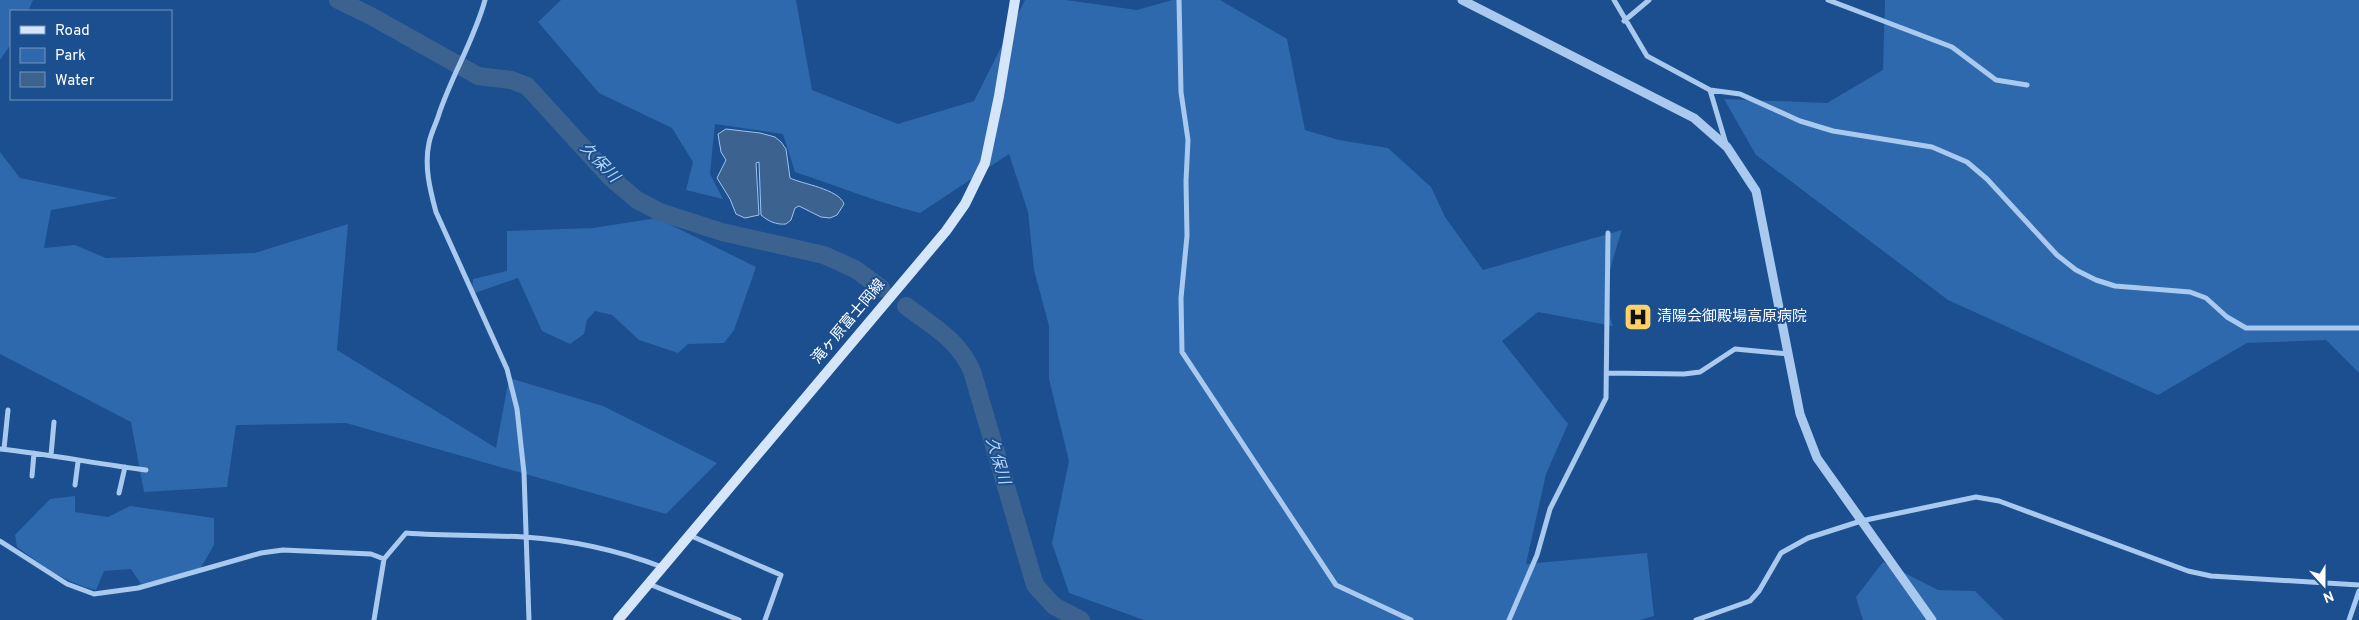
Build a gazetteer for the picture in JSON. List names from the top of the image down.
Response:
{
  "streets": {
    "main road": ["滝ヶ原富士岡線"]
  },
  "water": ["久保川"],
  "places": {
    "hospital": ["清陽会御殿場高原病院"]
  },
  "legend": ["Road", "Park", "Water"],
  "north": "bottom"
}
